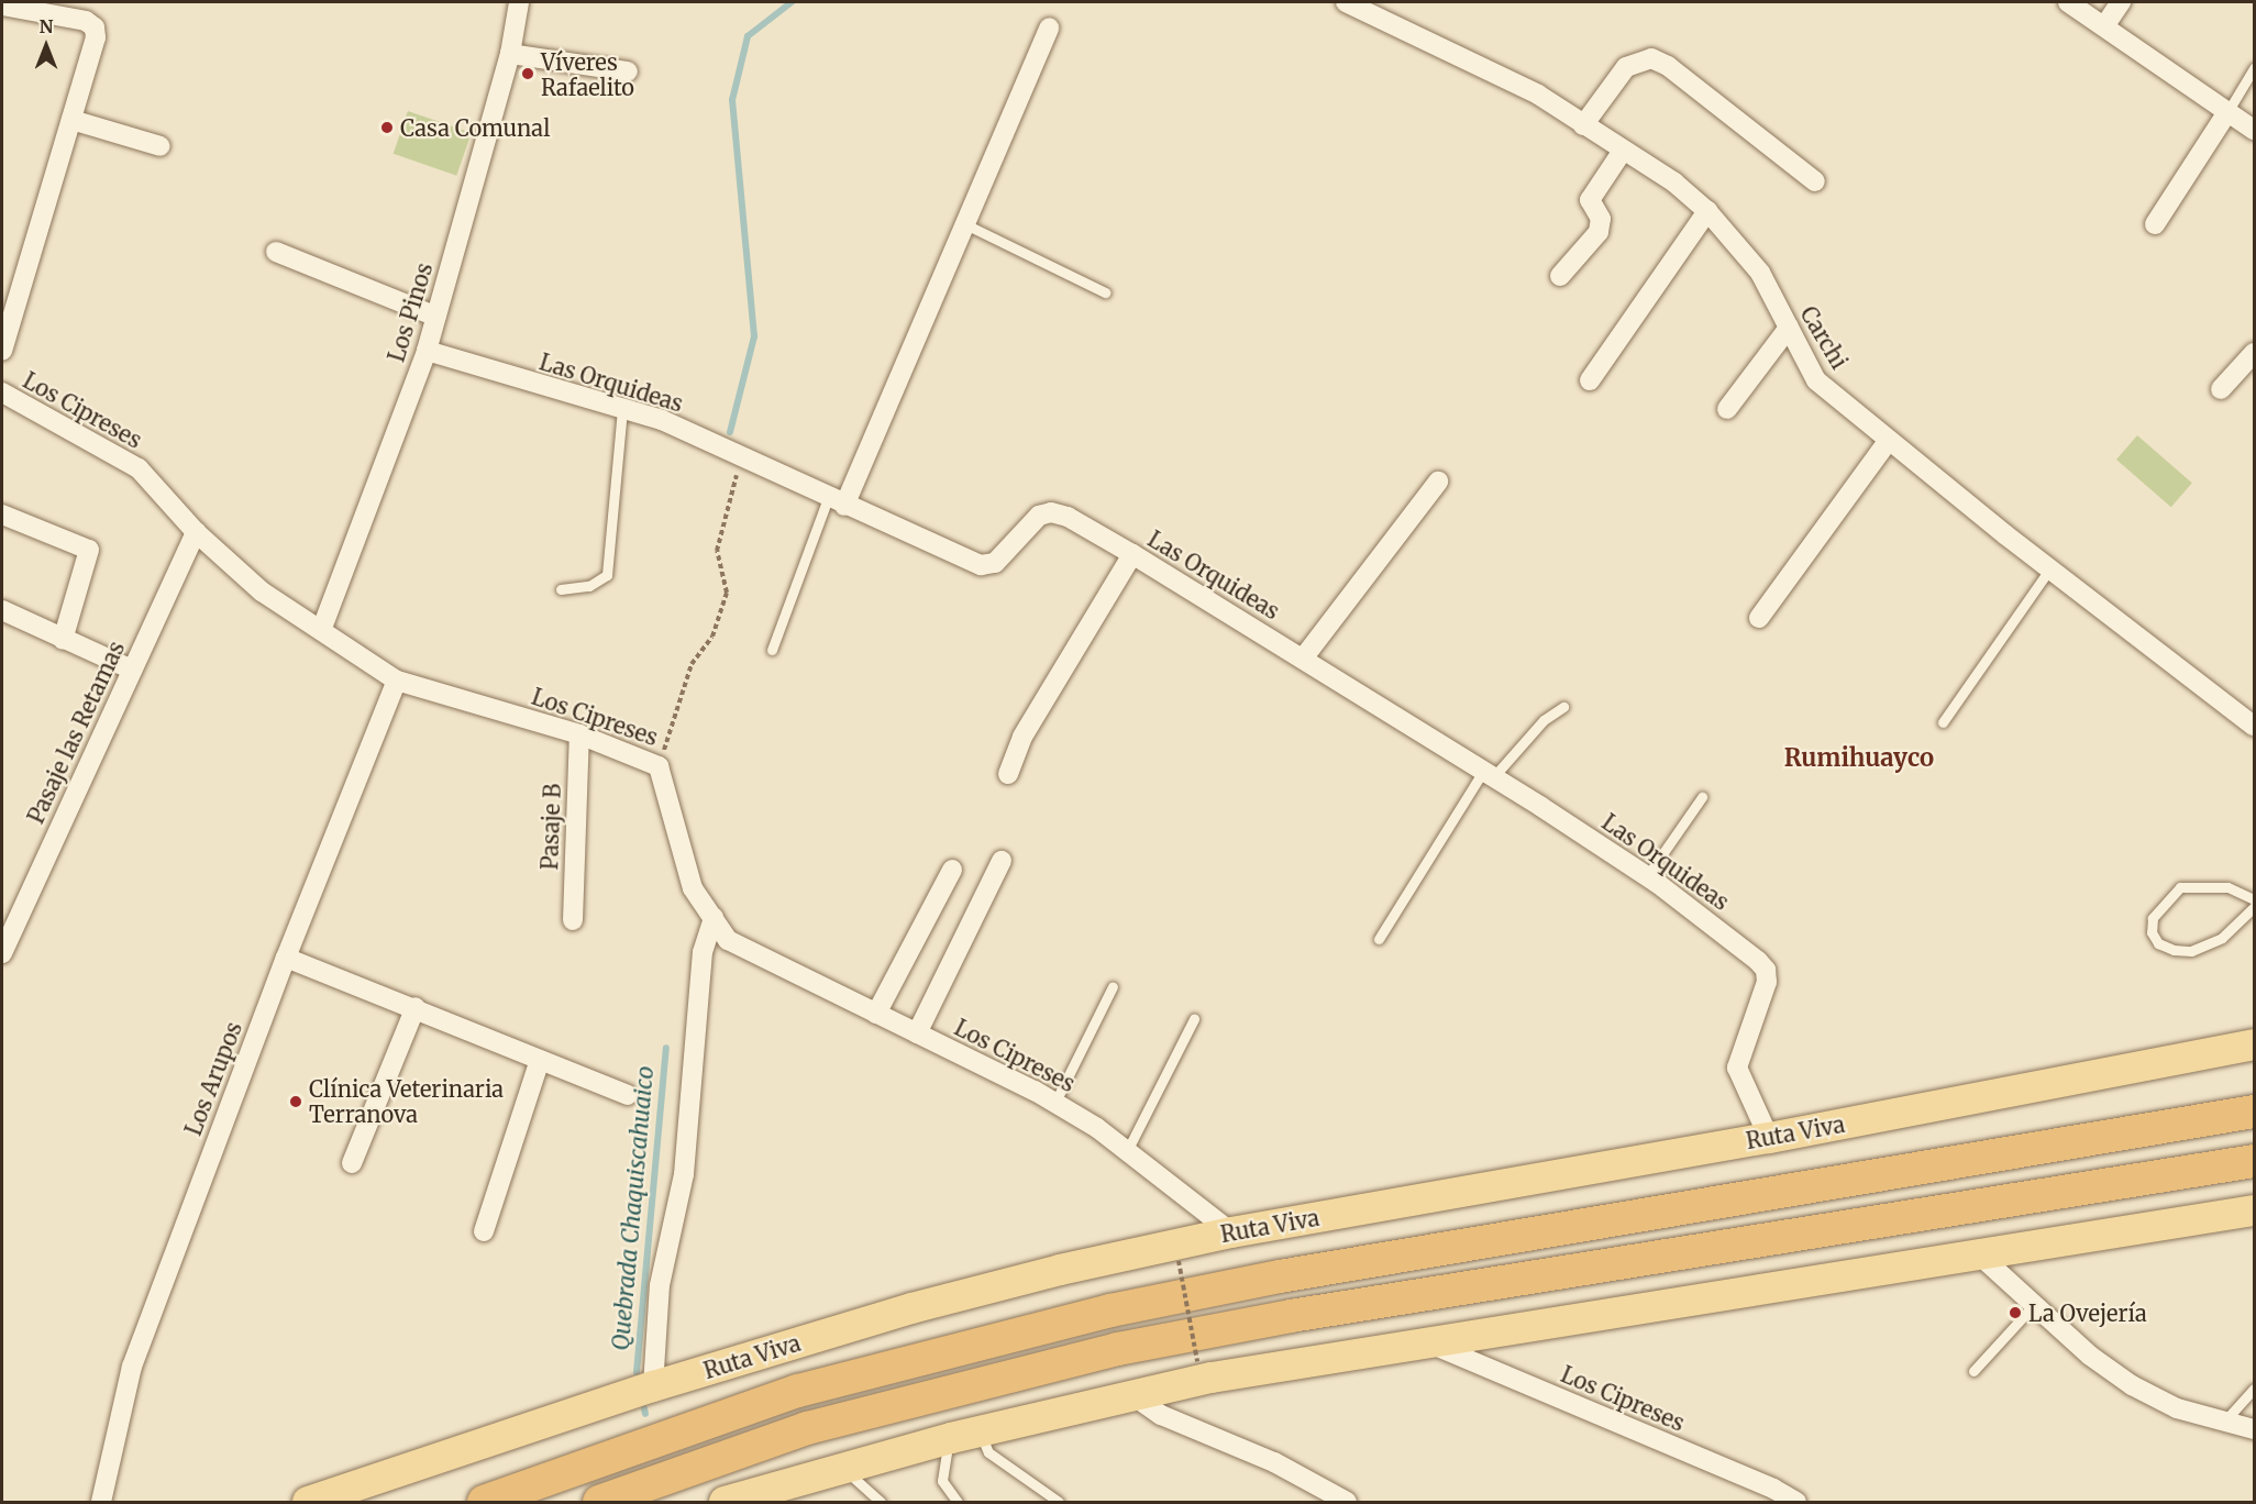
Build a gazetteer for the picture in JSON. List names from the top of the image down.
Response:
{
  "streets": {
    "main road": ["Ruta Viva"],
    "street": [
      "Los Pinos",
      "Carchi",
      "Las Orquideas",
      "Los Cipreses",
      "Pasaje las Retamas",
      "Pasaje B",
      "Los Arupos"
    ]
  },
  "crossings": [
    ["Los Pinos", "Las Orquideas"],
    ["Los Pinos", "Los Cipreses"],
    ["Las Orquideas", "Ruta Viva"],
    ["Los Cipreses", "Pasaje las Retamas"],
    ["Los Cipreses", "Pasaje B"],
    ["Los Cipreses", "Los Arupos"],
    ["Los Cipreses", "Ruta Viva"]
  ],
  "districts": ["Rumihuayco"],
  "water": ["Quebrada Chaquiscahuaico"],
  "places": [
    "Víveres Rafaelito",
    "Casa Comunal",
    "Clínica Veterinaria Terranova",
    "La Ovejería"
  ],
  "north": "top"
}
